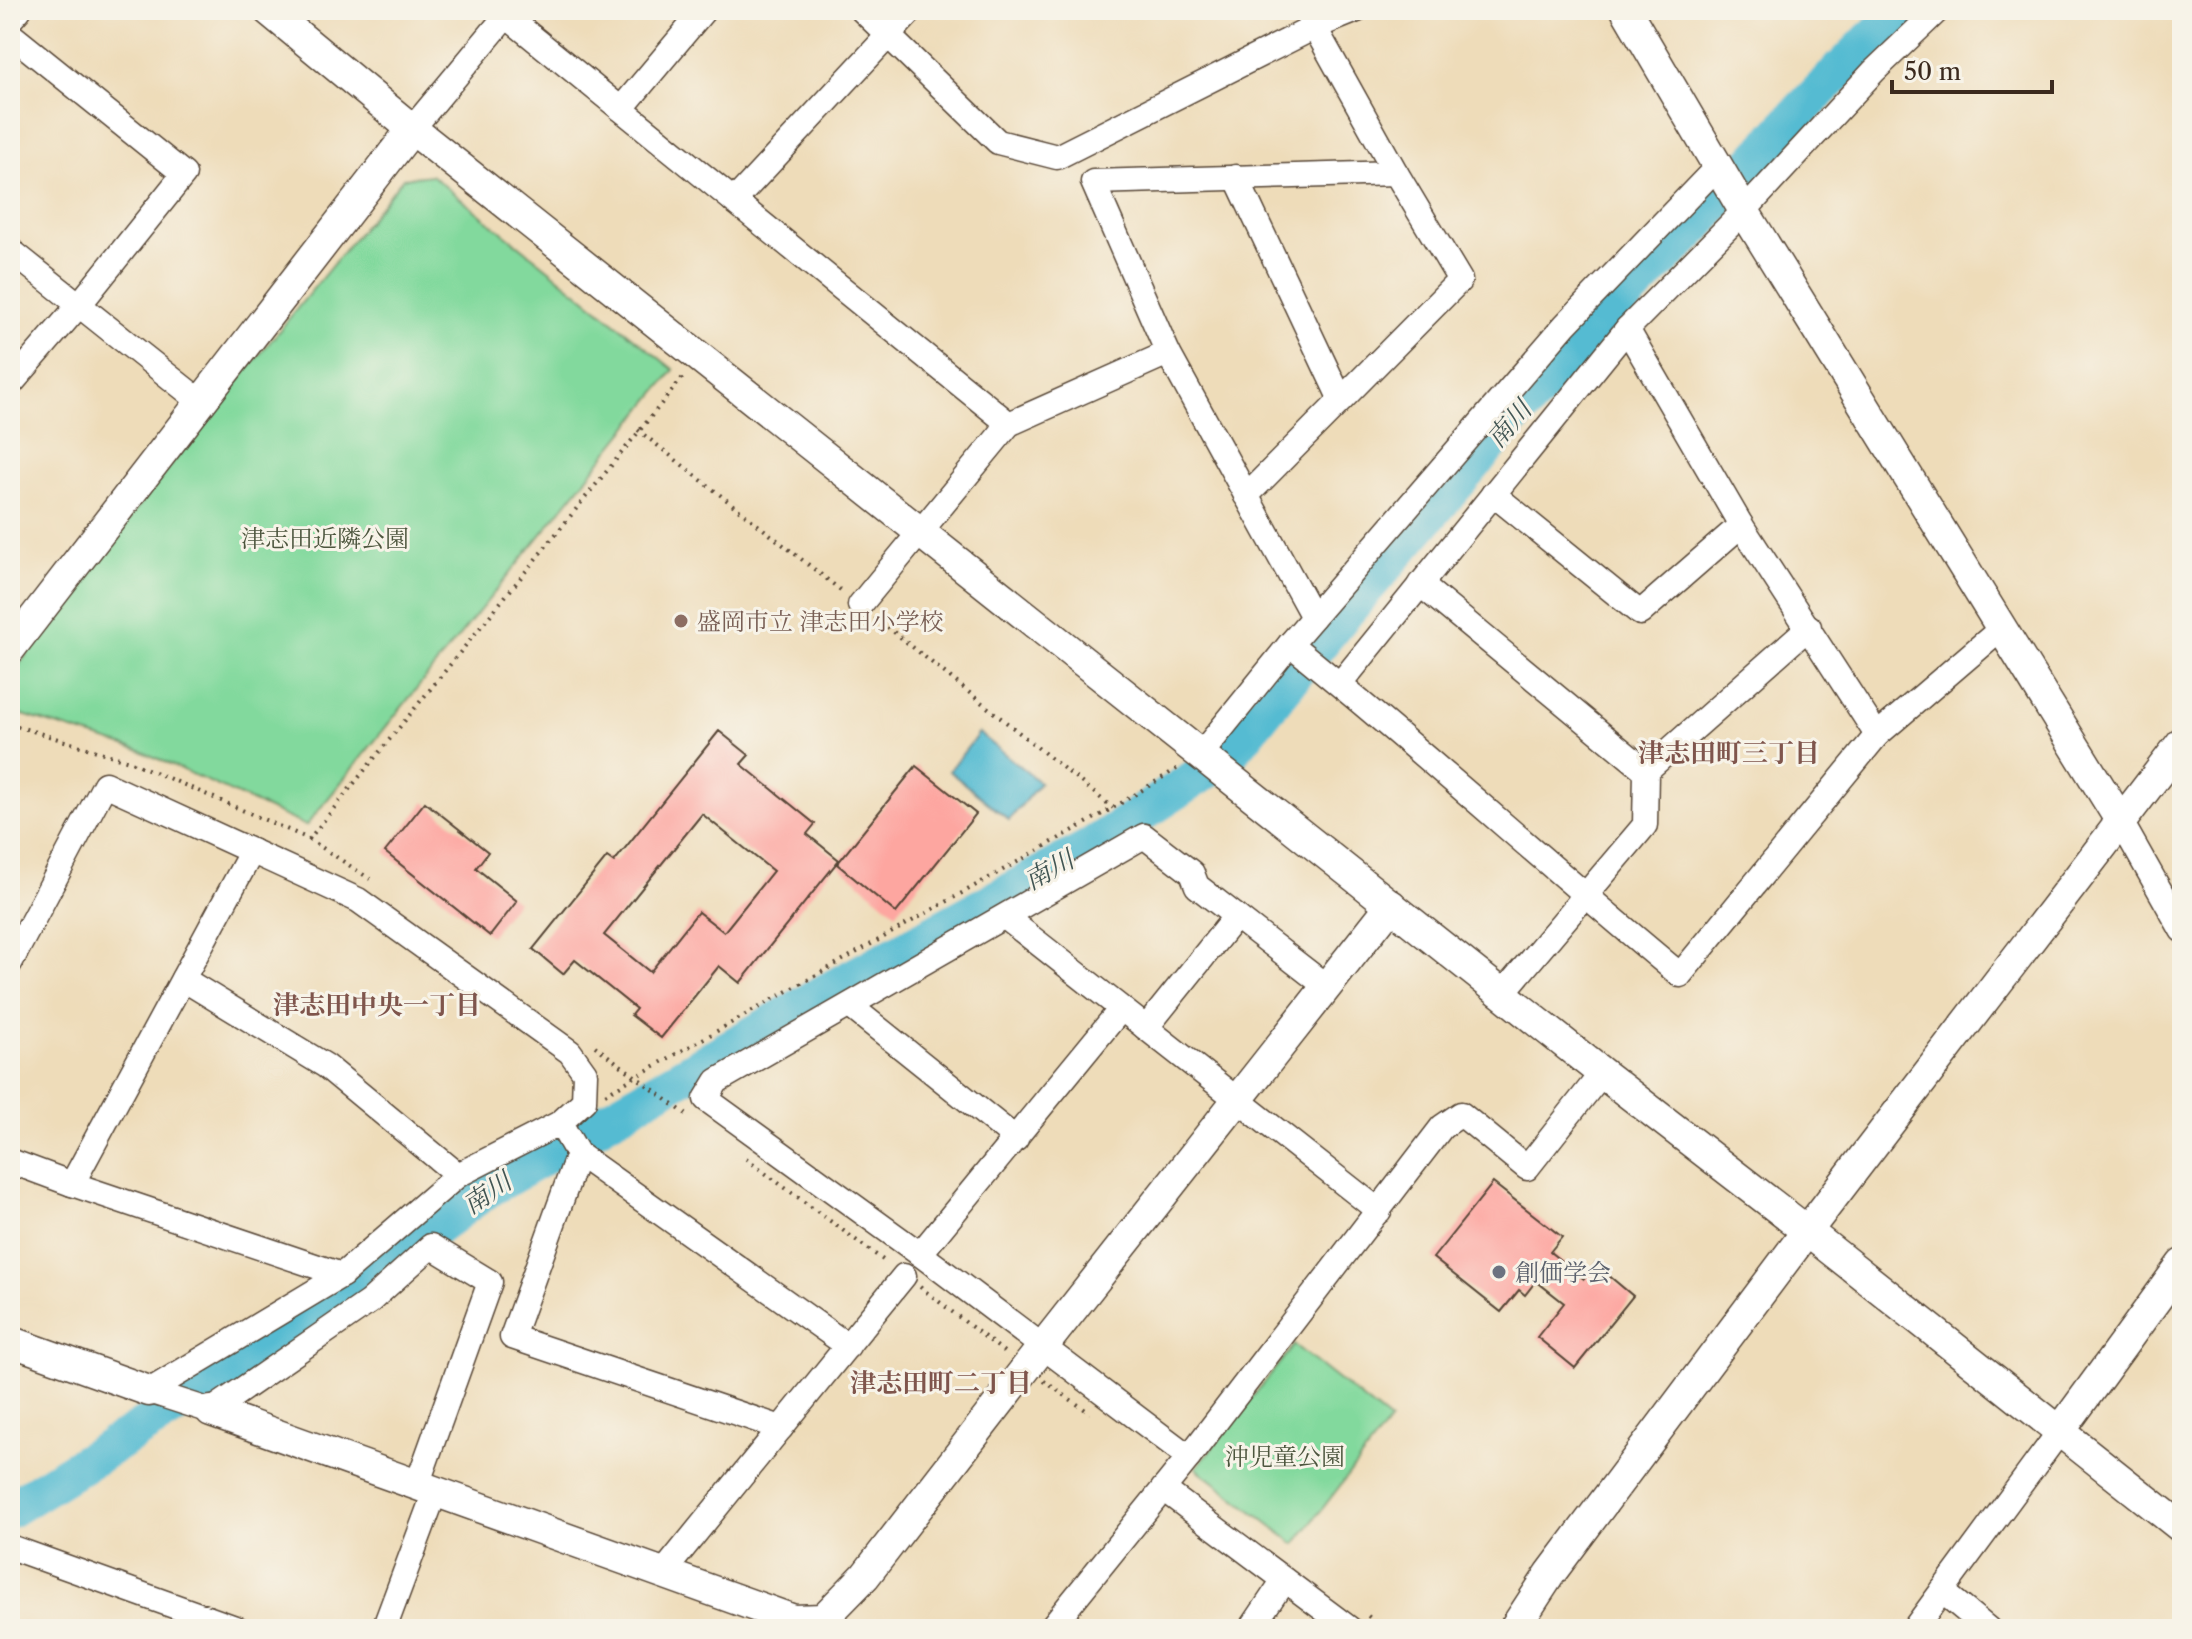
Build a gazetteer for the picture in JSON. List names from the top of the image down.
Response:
{
  "districts": ["津志田町三丁目", "津志田中央一丁目", "津志田町二丁目"],
  "water": ["南川"],
  "parks": ["津志田近隣公園", "沖児童公園"],
  "places": ["盛岡市立 津志田小学校", "創価学会"],
  "scale_bar": "50 m"
}
